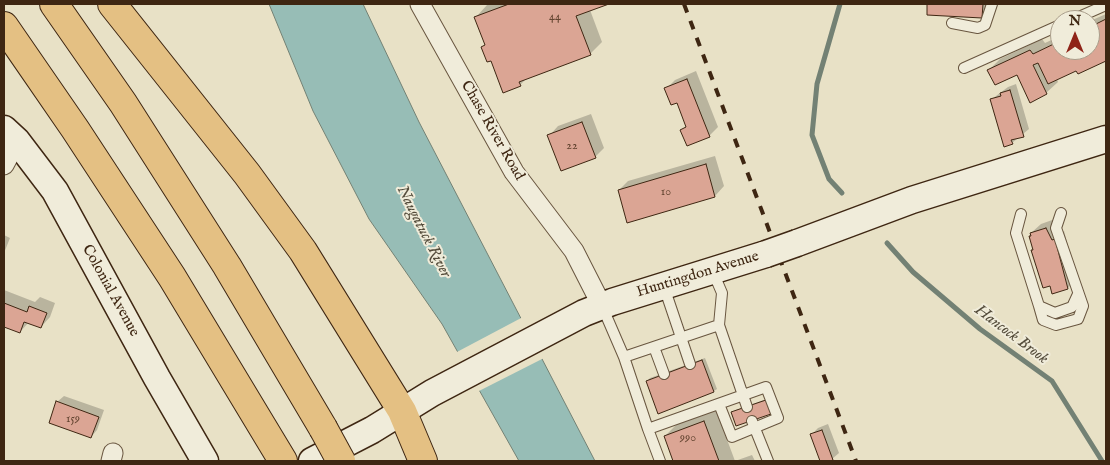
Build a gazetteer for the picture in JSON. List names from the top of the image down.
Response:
{
  "streets": {
    "main road": ["Huntingdon Avenue", "Colonial Avenue"],
    "street": ["Chase River Road"]
  },
  "crossings": [
    ["Chase River Road", "Huntingdon Avenue"]
  ],
  "water": ["Naugatuck River", "Hancock Brook"],
  "house_numbers": [
    "44",
    "22",
    "10",
    "159",
    "990"
  ],
  "north": "top"
}
